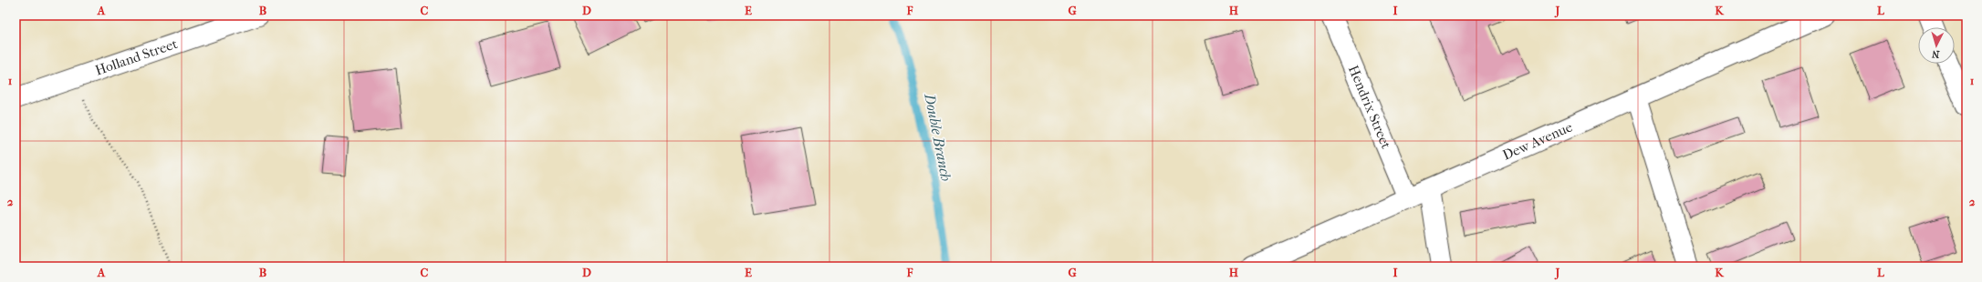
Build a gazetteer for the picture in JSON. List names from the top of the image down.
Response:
{
  "streets": {
    "street": ["Holland Street", "Hendrix Street", "Dew Avenue"]
  },
  "crossings": [
    ["Hendrix Street", "Dew Avenue"]
  ],
  "water": ["Double Branch"],
  "north": "bottom",
  "grid": {
    "columns": [
      "A",
      "B",
      "C",
      "D",
      "E",
      "F",
      "G",
      "H",
      "I",
      "J",
      "K",
      "L"
    ],
    "rows": ["1", "2"]
  }
}
